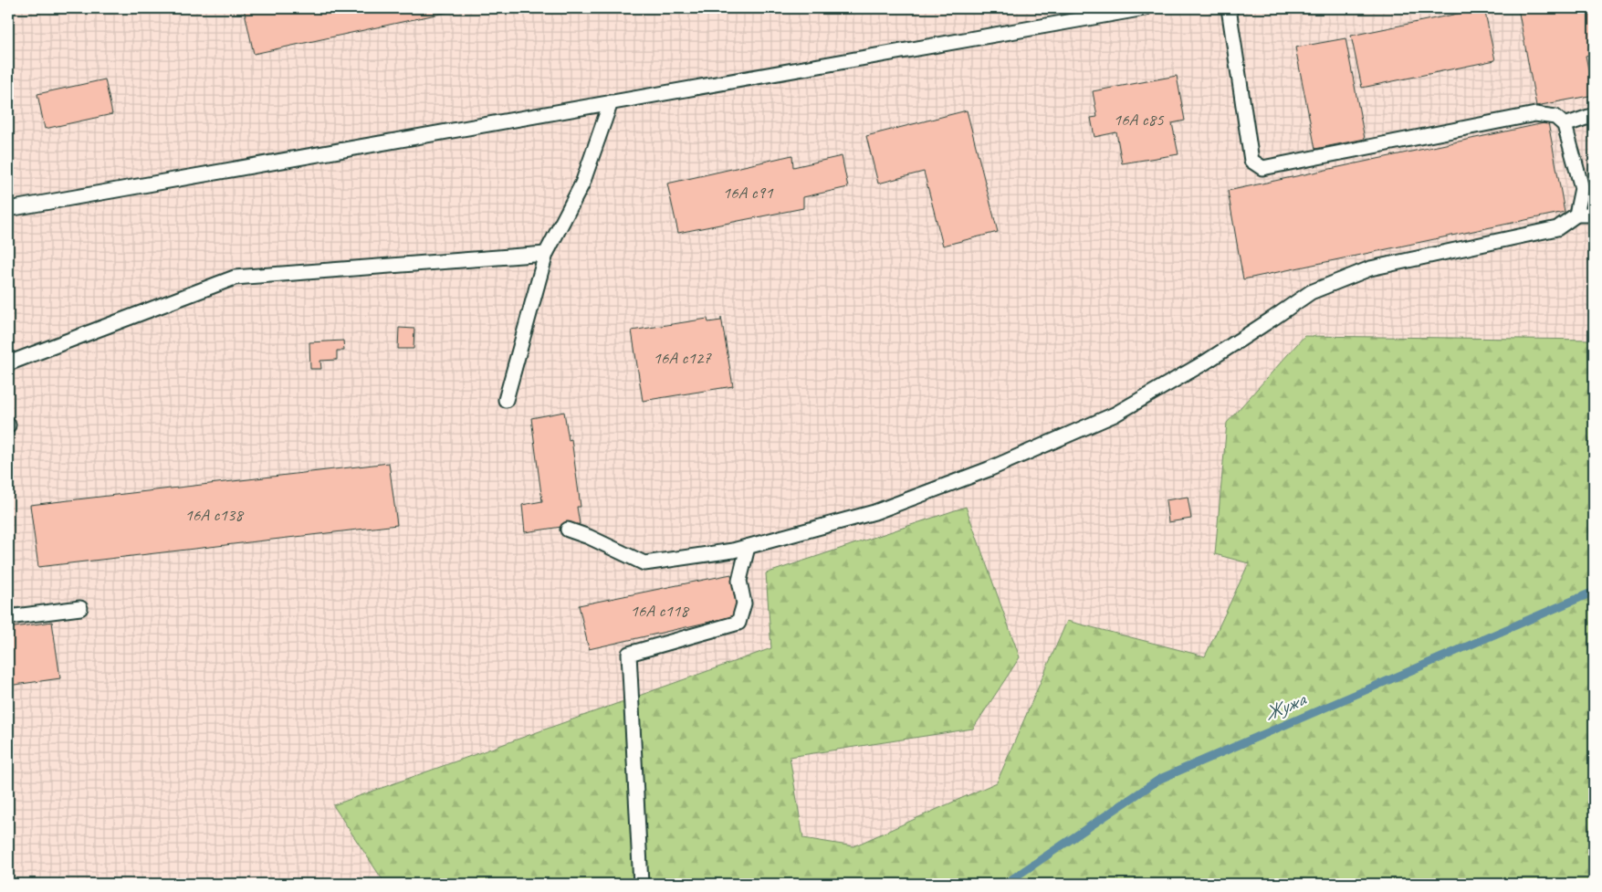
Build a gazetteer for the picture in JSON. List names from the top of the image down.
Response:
{
  "water": ["Жужа"],
  "house_numbers": [
    "16А с85",
    "16А с91",
    "16А с127",
    "16А с138",
    "16А с118"
  ]
}
